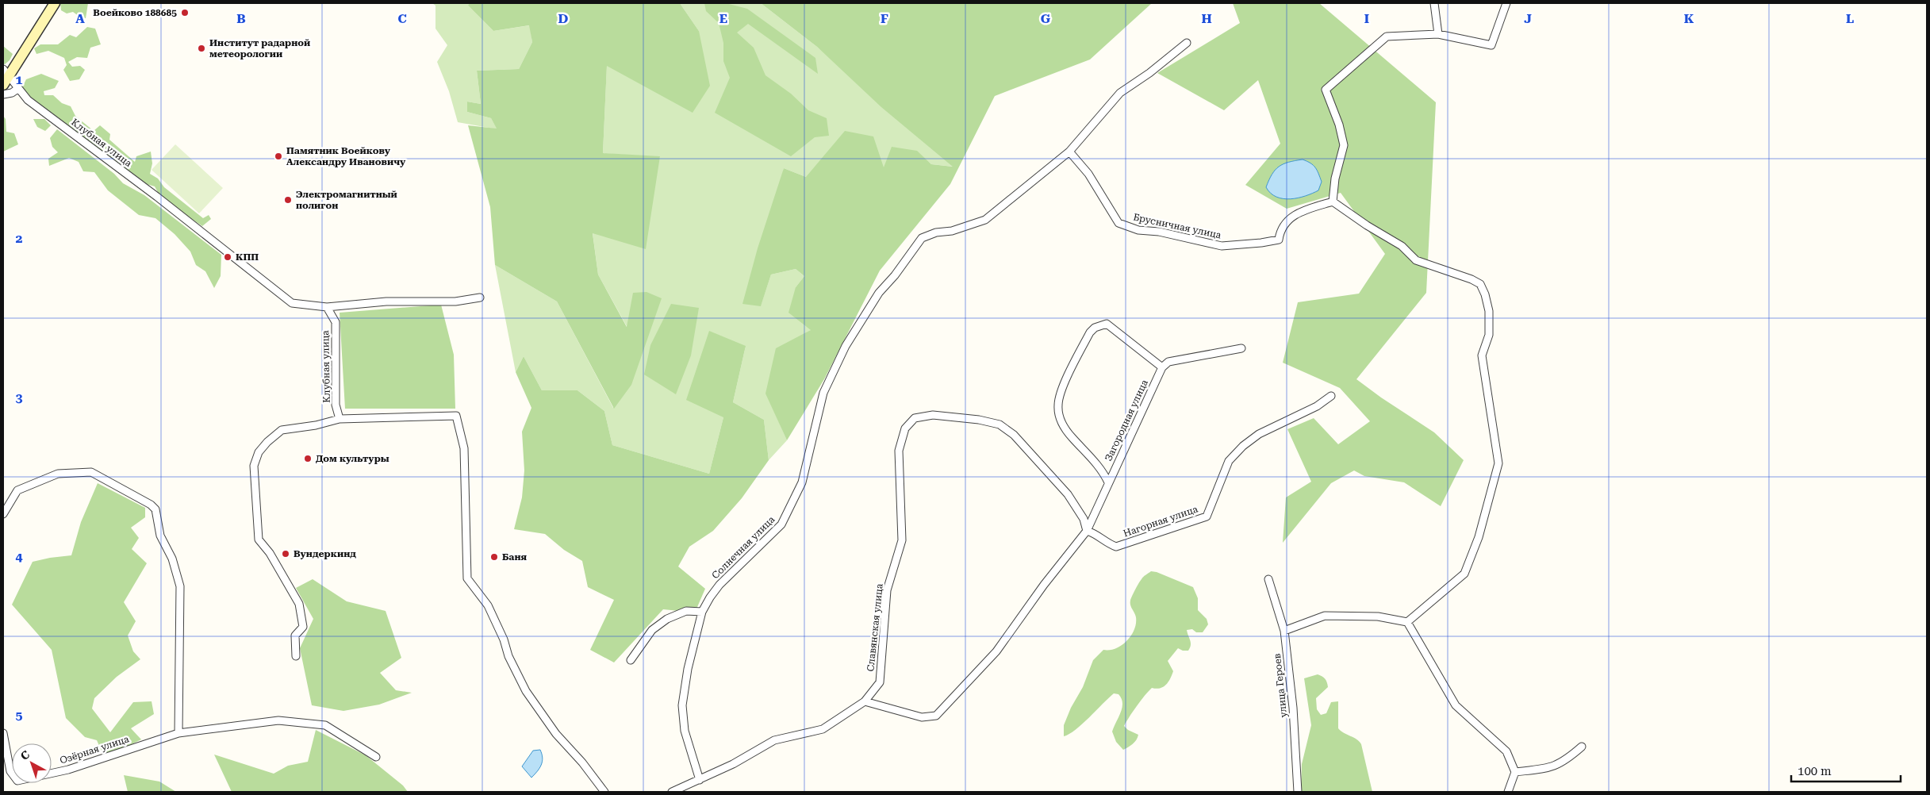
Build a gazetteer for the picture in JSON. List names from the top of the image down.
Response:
{
  "streets": {
    "street": [
      "Клубная улица",
      "Брусничная улица",
      "Загородная улица",
      "Нагорная улица",
      "Солнечная улица",
      "Славянская улица",
      "улица Героев",
      "Озёрная улица"
    ]
  },
  "crossings": [
    ["Брусничная улица", "Солнечная улица"],
    ["Загородная улица", "Нагорная улица"],
    ["Загородная улица", "Славянская улица"],
    ["Нагорная улица", "Славянская улица"],
    ["Солнечная улица", "Славянская улица"]
  ],
  "places": [
    "Воейково 188685",
    "Институт радарной метеорологии",
    "Памятник Воейкову Александру Ивановичу",
    "Электромагнитный полигон",
    "КПП",
    "Дом культуры",
    "Вундеркинд",
    "Баня"
  ],
  "scale_bar": "100 m",
  "north": "top left",
  "grid": {
    "columns": [
      "A",
      "B",
      "C",
      "D",
      "E",
      "F",
      "G",
      "H",
      "I",
      "J",
      "K",
      "L"
    ],
    "rows": [
      "1",
      "2",
      "3",
      "4",
      "5"
    ]
  }
}
